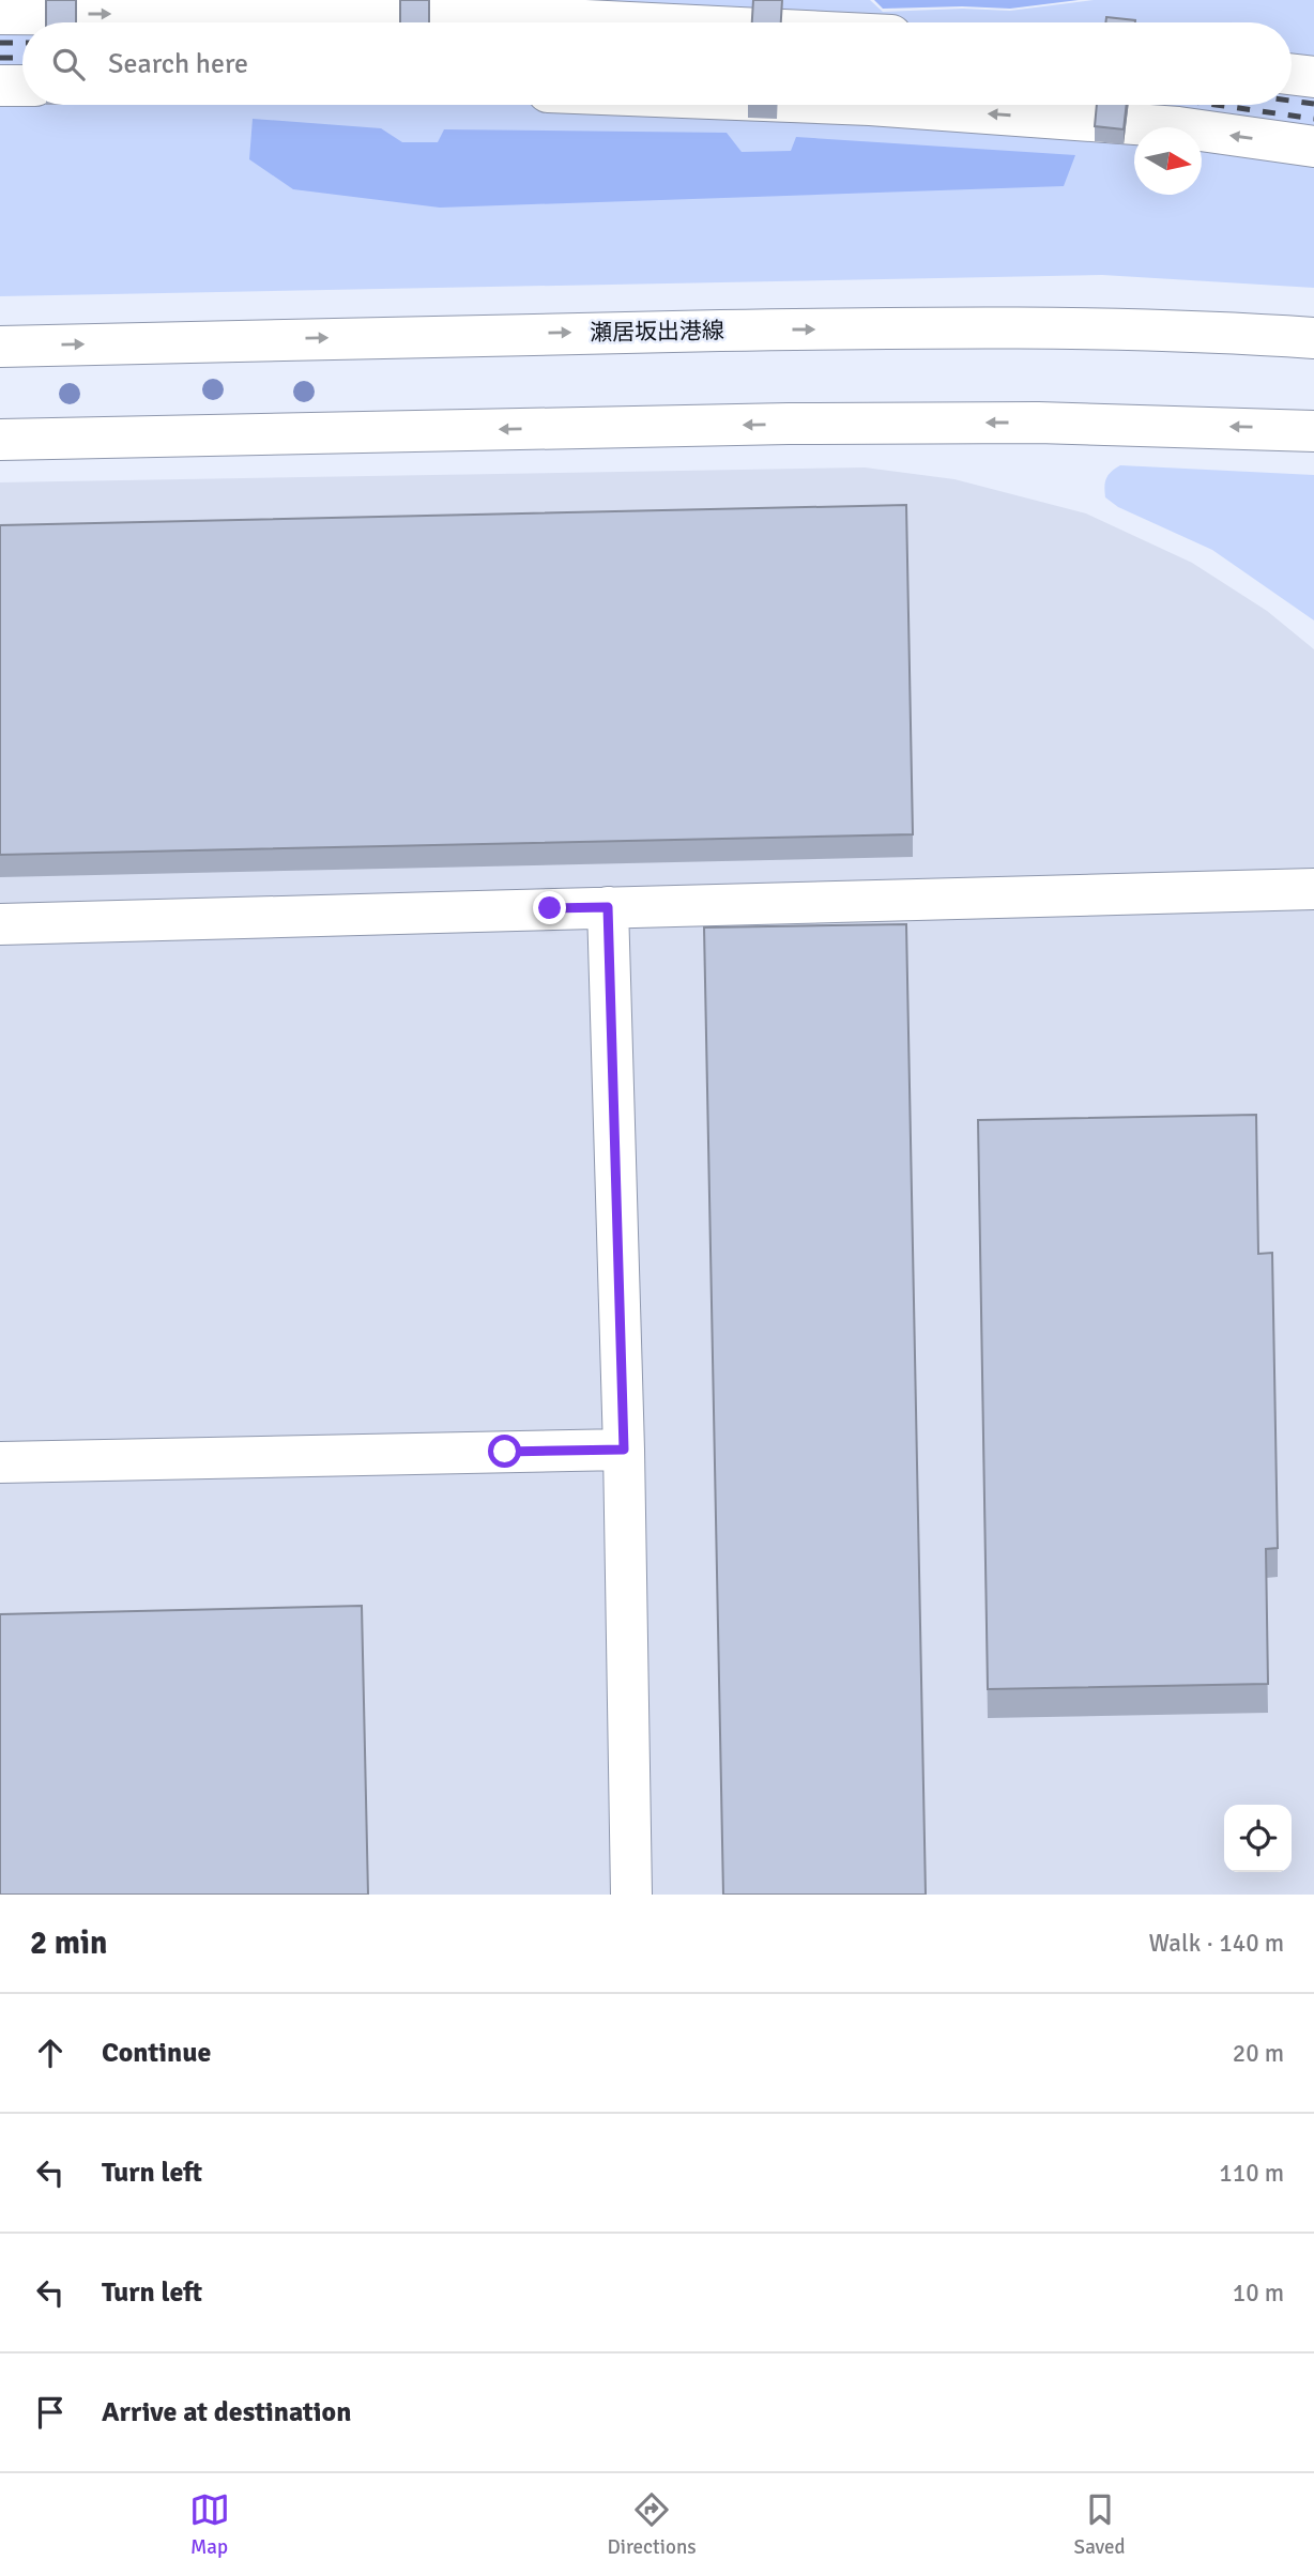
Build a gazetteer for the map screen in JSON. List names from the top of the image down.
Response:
{
  "streets": {
    "main road": ["瀬居坂出港線"]
  },
  "north": "right",
  "page": {
    "search": "Search here",
    "heading": ["2 min", "Walk · 140 m"],
    "list": [
      ["Continue", "20 m"],
      ["Turn left", "110 m"],
      ["Turn left", "10 m"],
      "Arrive at destination"
    ],
    "nav": ["Map", "Directions", "Saved"]
  }
}
